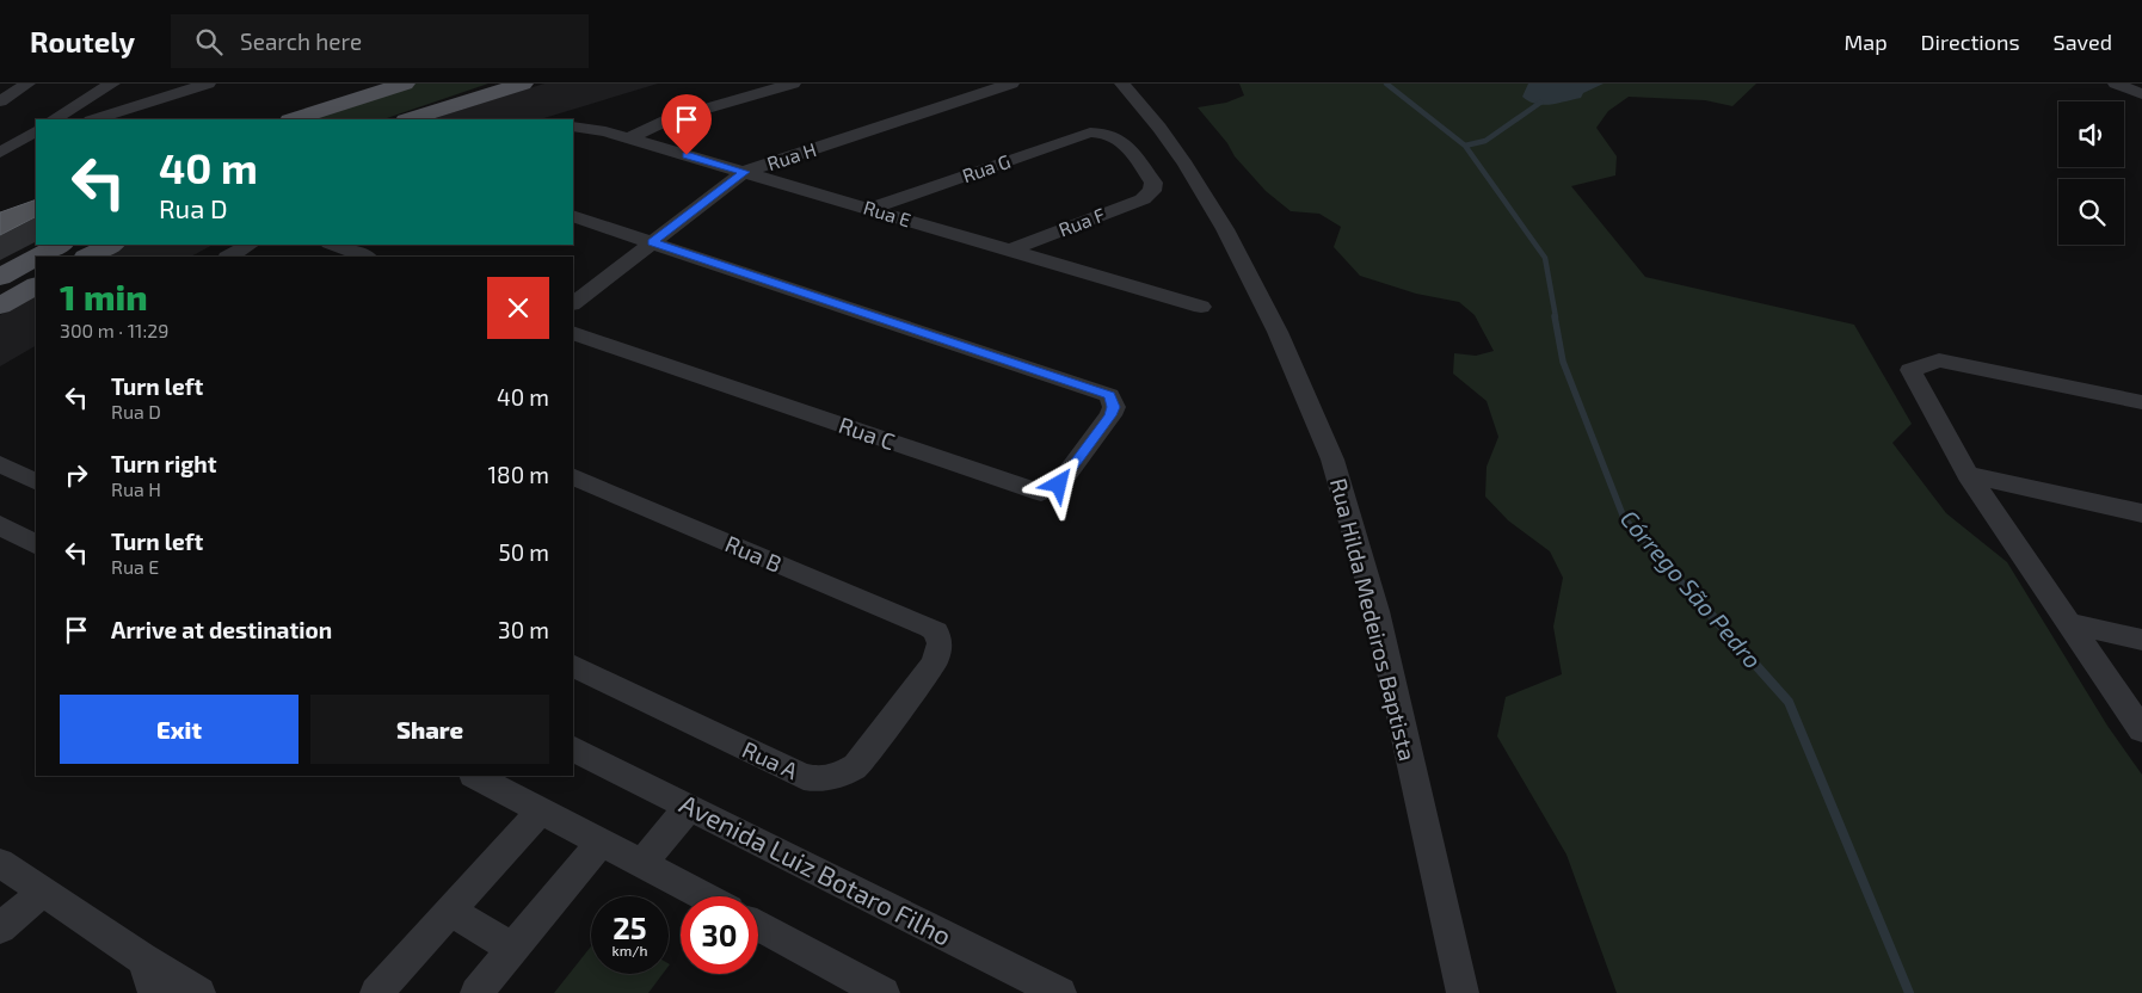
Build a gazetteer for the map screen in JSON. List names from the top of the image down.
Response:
{
  "streets": {
    "street": [
      "Rua H",
      "Rua G",
      "Rua E",
      "Rua F",
      "Rua C",
      "Rua B",
      "Rua Hilda Medeiros Baptista",
      "Rua A",
      "Avenida Luiz Botaro Filho"
    ]
  },
  "crossings": [
    ["Rua H", "Rua E"],
    ["Rua H", "Rua C"],
    ["Rua G", "Rua E"],
    ["Rua G", "Rua F"],
    ["Rua E", "Rua F"],
    ["Rua B", "Rua A"]
  ],
  "water": ["Córrego São Pedro"],
  "page": {
    "header": "Routely",
    "search": "Search here",
    "nav": ["Map", "Directions", "Saved"],
    "turn": ["40 m", "Rua D"],
    "heading": ["1 min", "300 m · 11:29"],
    "list": [
      {
        "name": "Turn left",
        "note": "Rua D",
        "value": "40 m"
      },
      {
        "name": "Turn right",
        "note": "Rua H",
        "value": "180 m"
      },
      {
        "name": "Turn left",
        "note": "Rua E",
        "value": "50 m"
      },
      {
        "name": "Arrive at destination",
        "value": "30 m"
      }
    ],
    "buttons": ["Exit", "Share"],
    "speed": "25 km/h",
    "limit": "30"
  }
}
